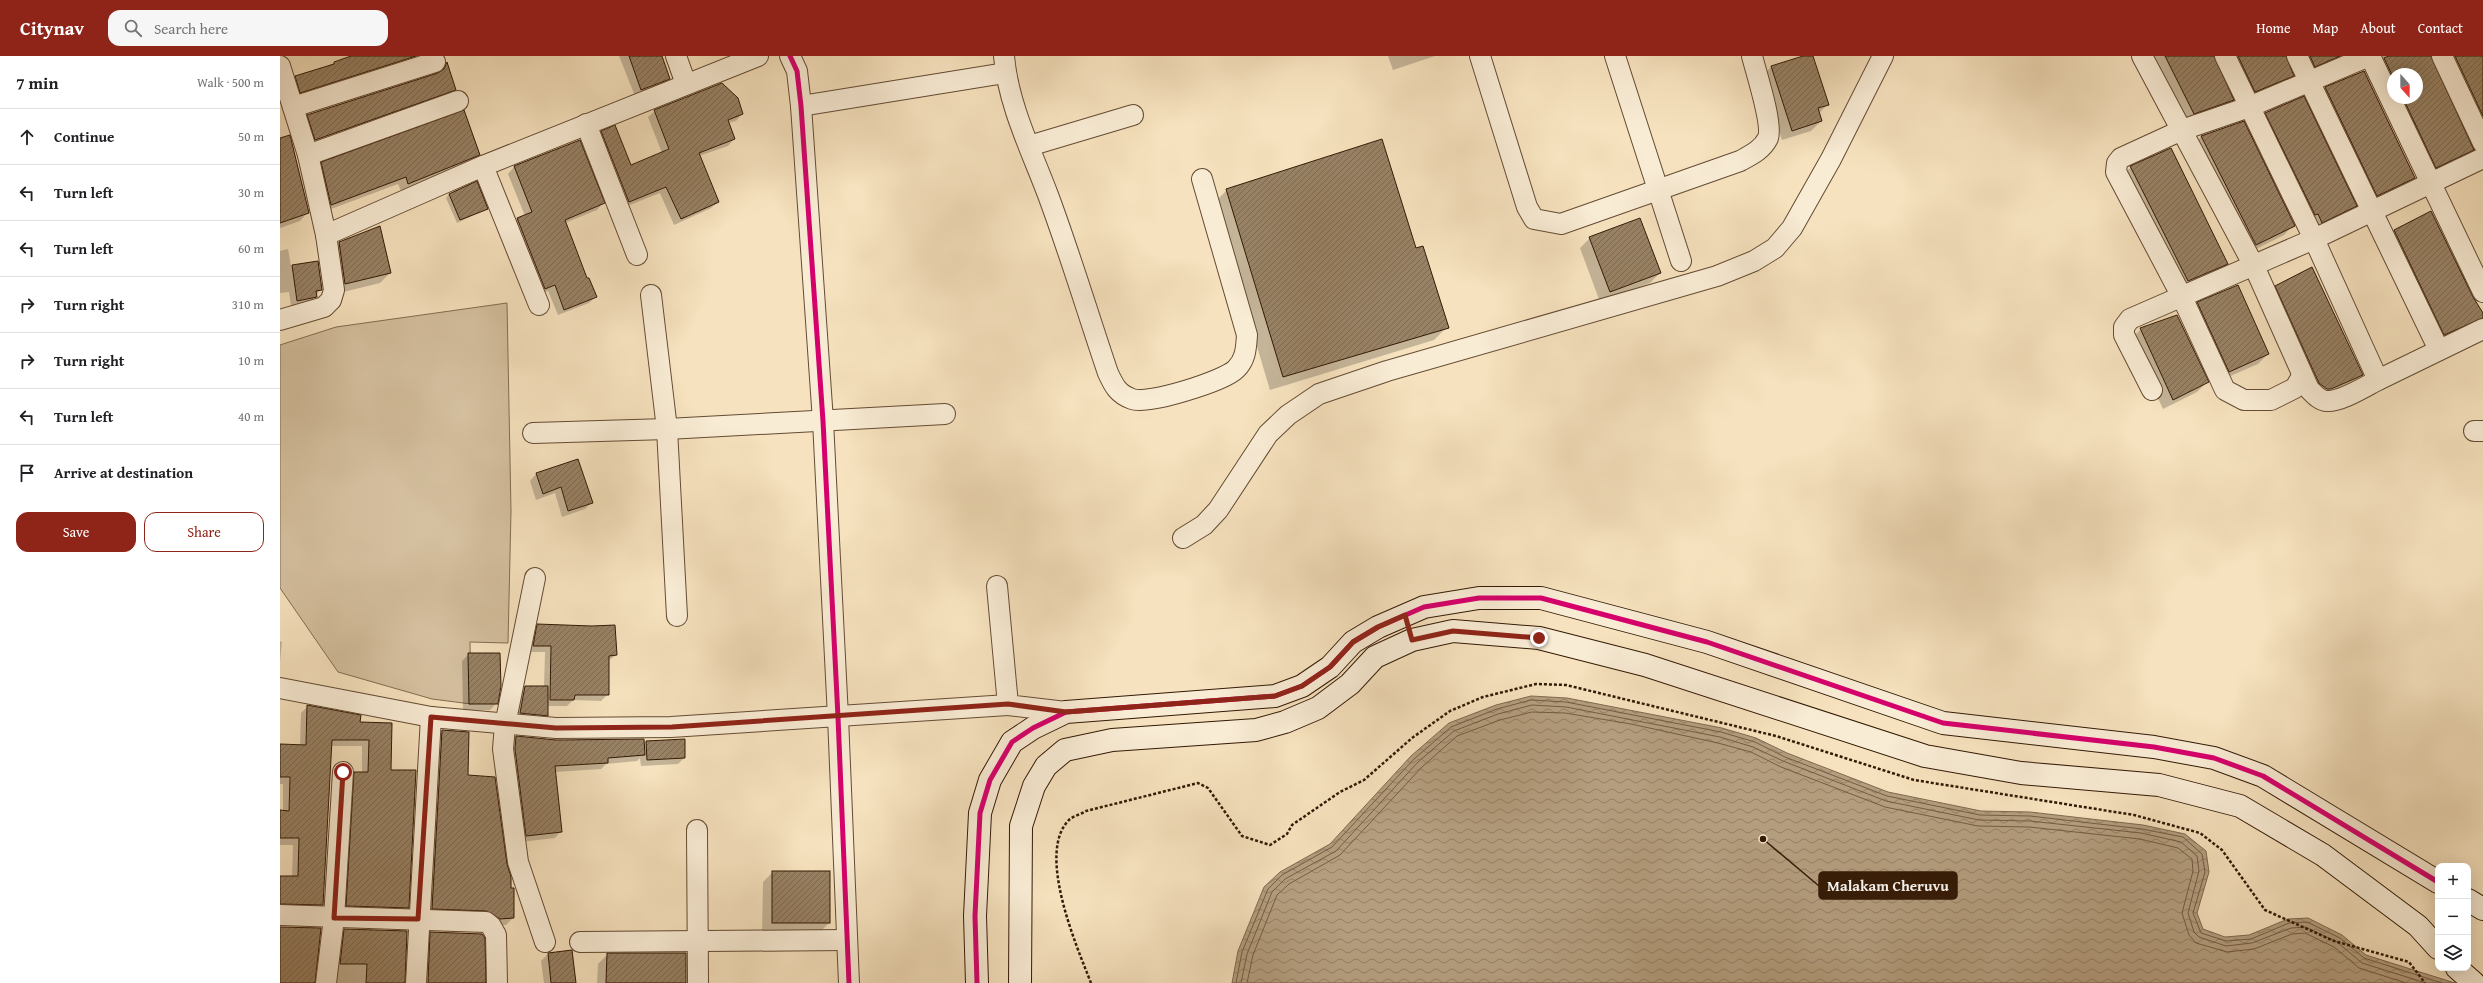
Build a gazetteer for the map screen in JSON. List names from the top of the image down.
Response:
{
  "places": ["Malakam Cheruvu"],
  "north": "bottom",
  "page": {
    "header": "Citynav",
    "search": "Search here",
    "nav": [
      "Home",
      "Map",
      "About",
      "Contact"
    ],
    "heading": ["7 min", "Walk · 500 m"],
    "list": [
      ["Continue", "50 m"],
      ["Turn left", "30 m"],
      ["Turn left", "60 m"],
      ["Turn right", "310 m"],
      ["Turn right", "10 m"],
      ["Turn left", "40 m"],
      "Arrive at destination"
    ],
    "buttons": ["Save", "Share"],
    "map_buttons": ["+", "−"]
  }
}
